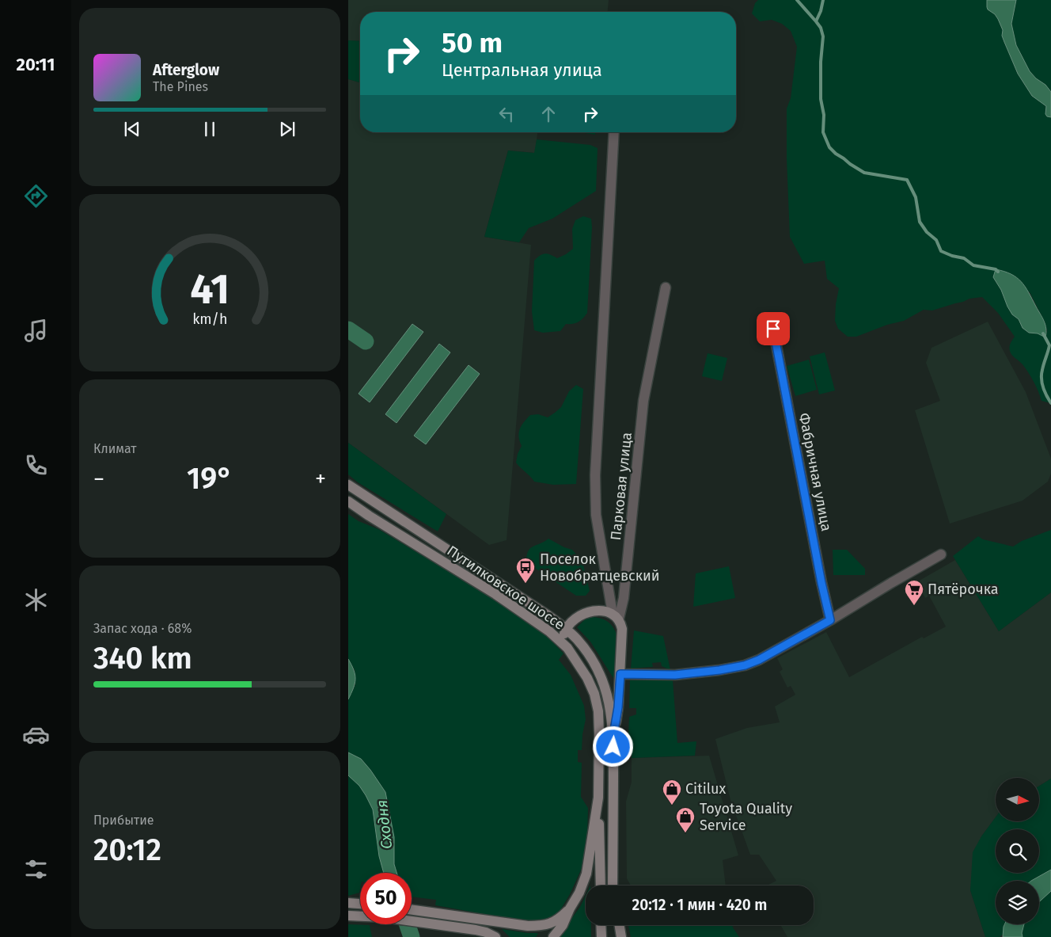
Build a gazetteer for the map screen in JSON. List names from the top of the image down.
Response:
{
  "streets": {
    "main road": ["Парковая улица", "Путилковское шоссе"],
    "street": ["Фабричная улица"]
  },
  "crossings": [
    ["Парковая улица", "Путилковское шоссе"]
  ],
  "water": ["Сходня"],
  "places": {
    "bus stop": ["Поселок Новобратцевский"],
    "supermarket": ["Пятёрочка"],
    "shop": ["Citilux", "Toyota Quality Service"]
  },
  "north": "right",
  "page": {
    "tabs": "20:11",
    "turn": ["50 m", "Центральная улица"],
    "song": ["Afterglow", "The Pines"],
    "tile": [
      "Климат",
      ["Запас хода · 68%", "340 km"],
      ["Прибытие", "20:12"]
    ],
    "heat": ["−", "19°", "+"],
    "limit": "50",
    "trip": "20:12 · 1 мин · 420 m",
    "gauge": ["41", "km/h"]
  }
}
